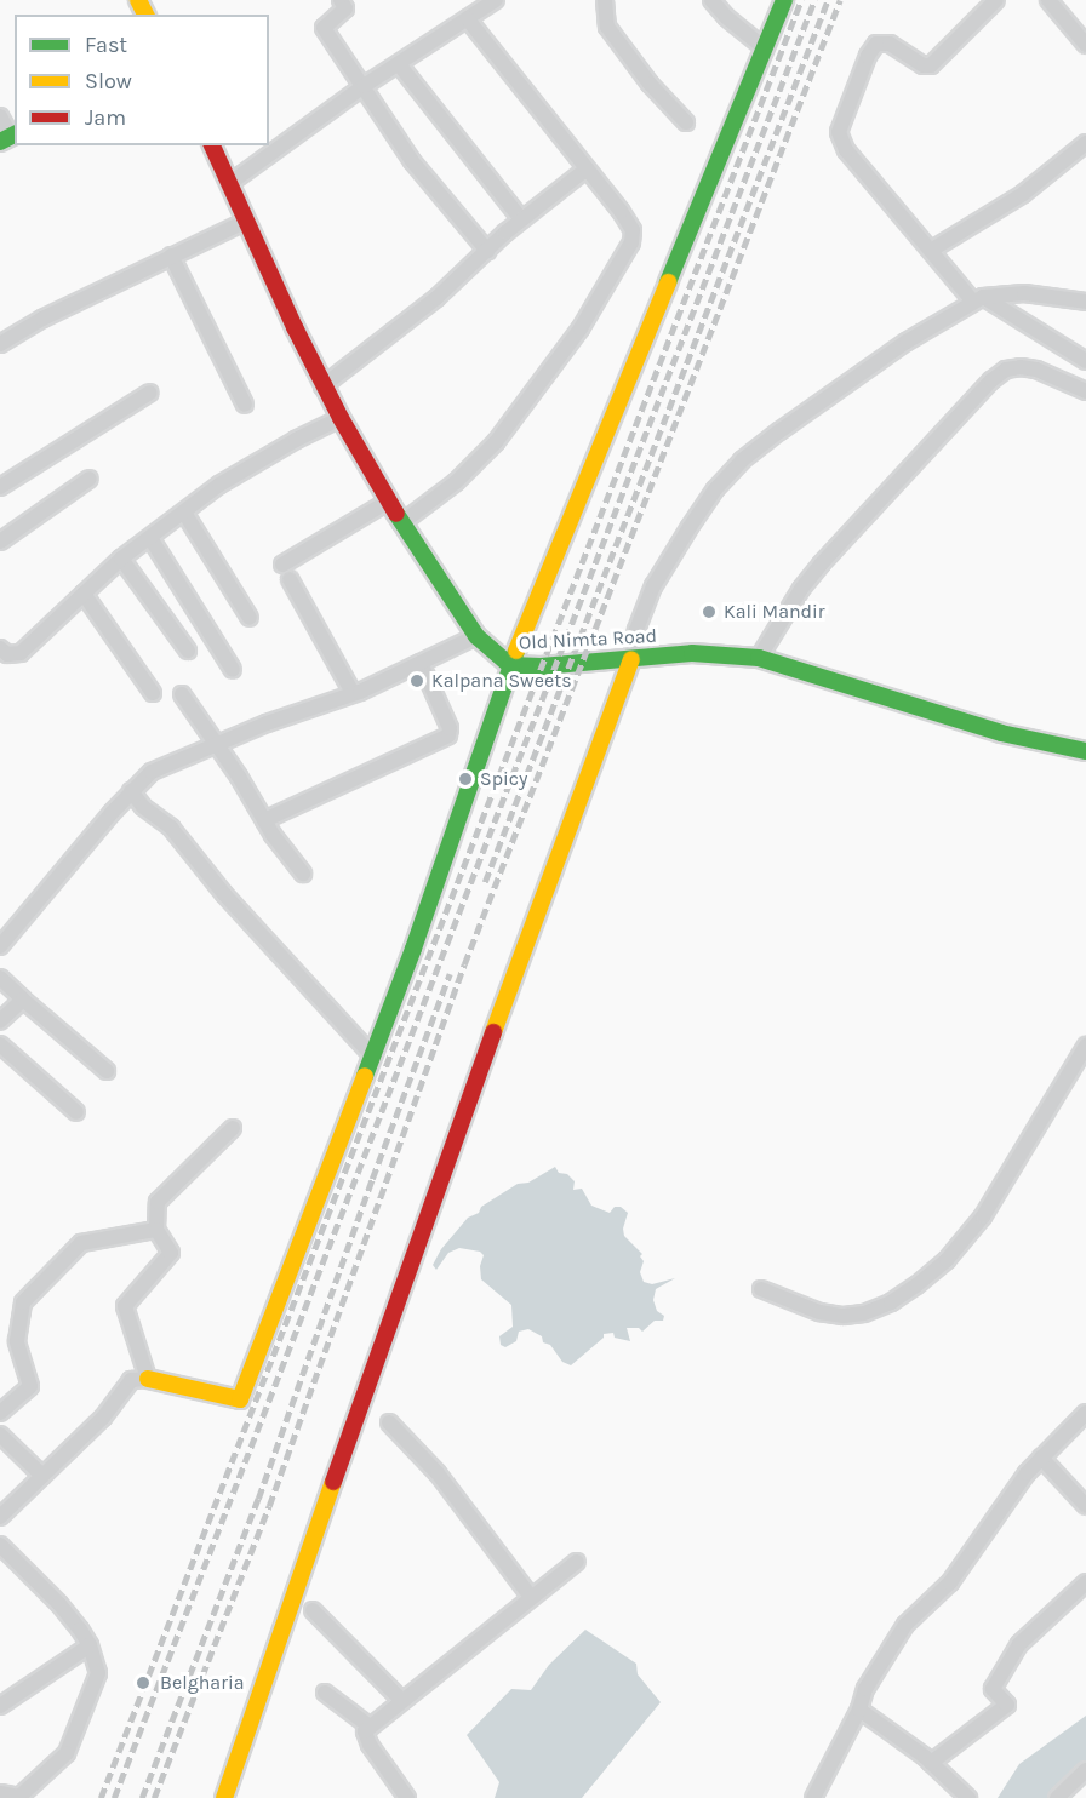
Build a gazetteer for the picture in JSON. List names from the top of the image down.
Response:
{
  "streets": {
    "street": ["Old Nimta Road"]
  },
  "places": [
    "Kali Mandir",
    "Kalpana Sweets",
    "Spicy",
    "Belgharia"
  ],
  "legend": ["Fast", "Slow", "Jam"]
}
